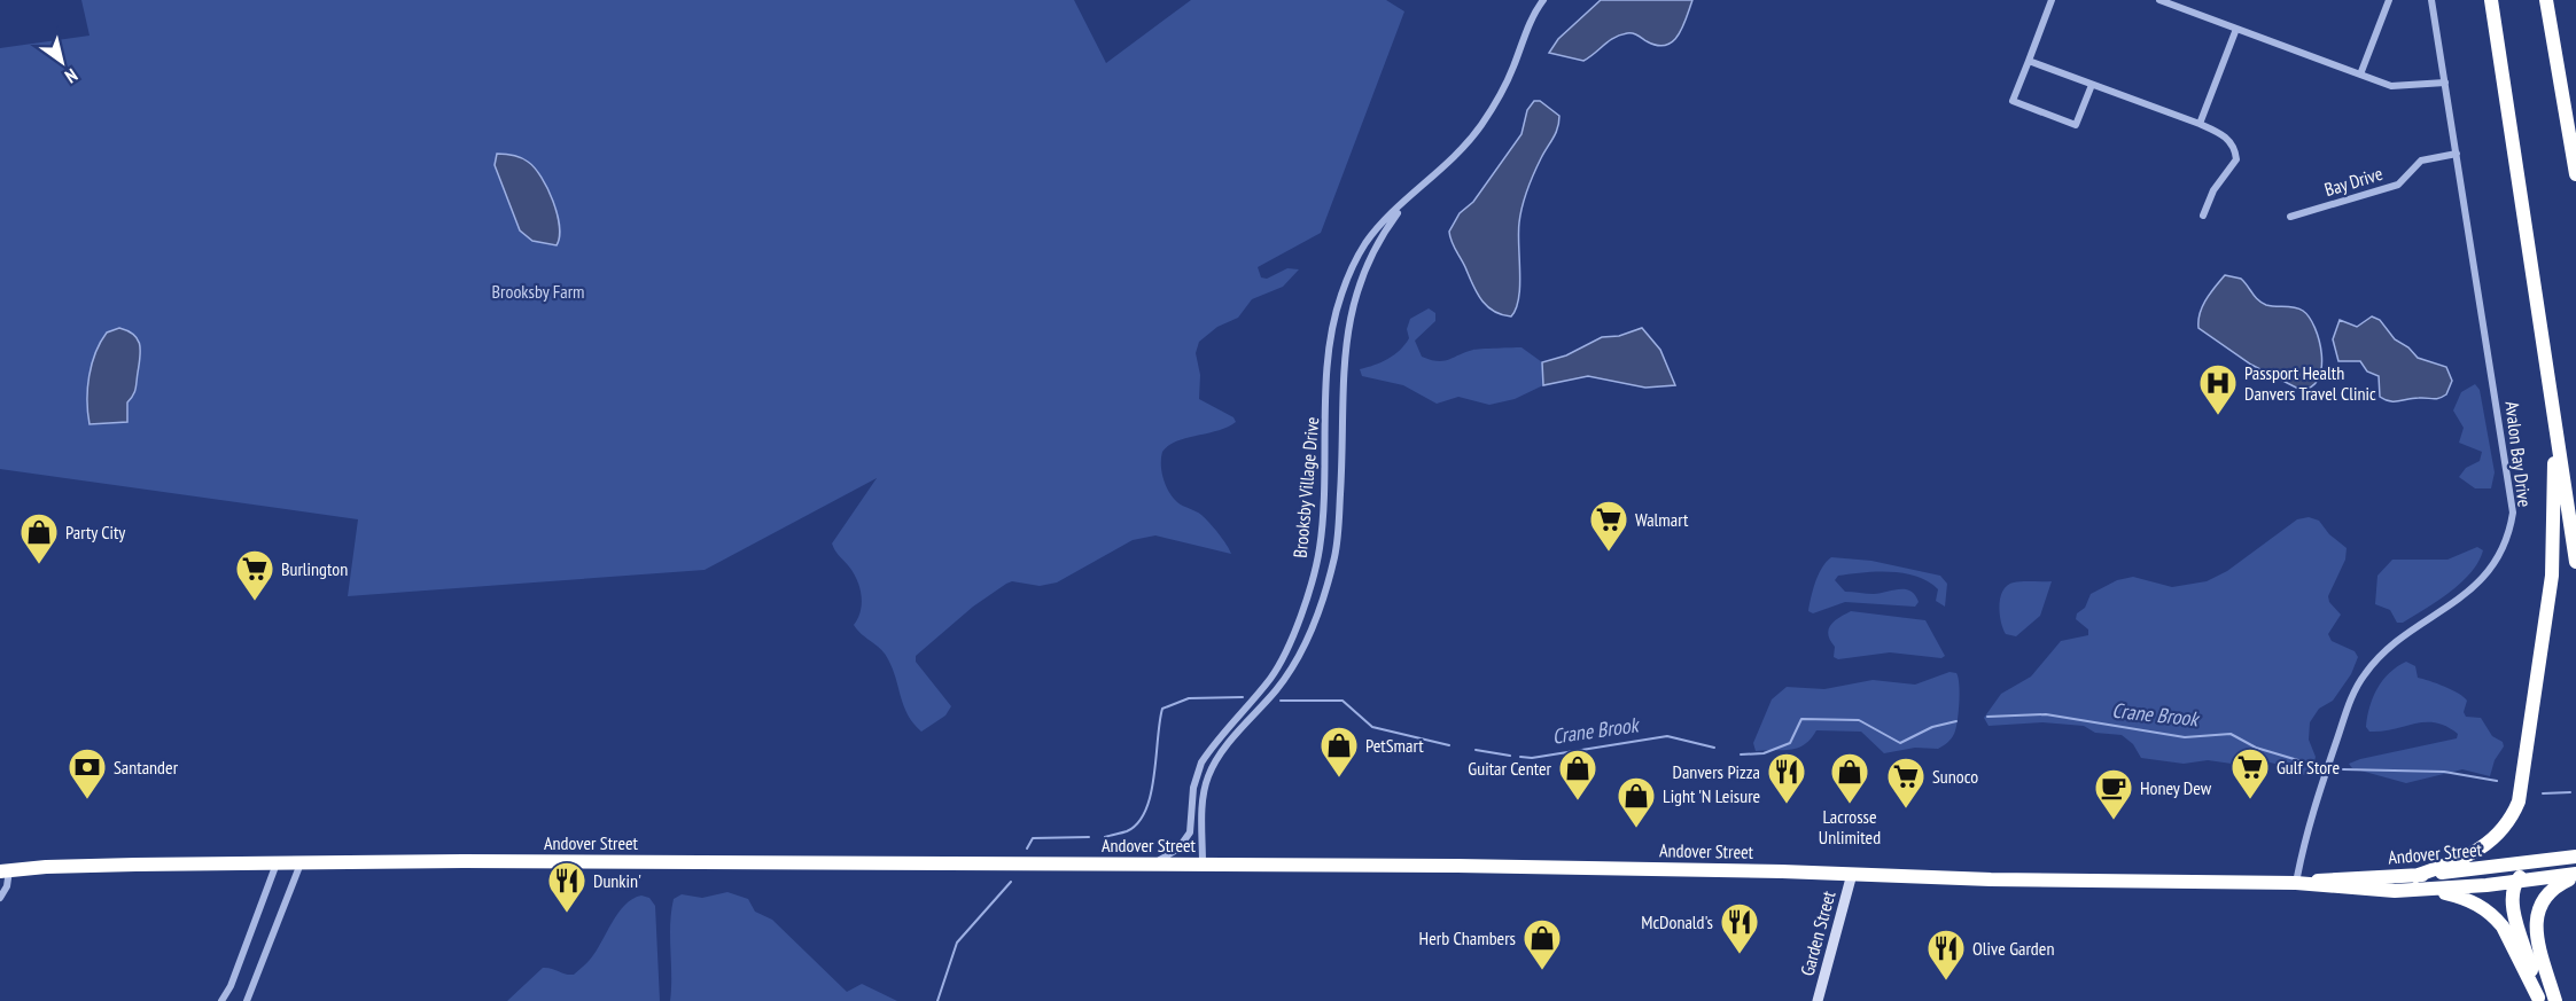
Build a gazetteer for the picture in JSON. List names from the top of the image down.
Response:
{
  "streets": {
    "highway": ["Andover Street"],
    "main road": ["Garden Street"],
    "street": ["Bay Drive", "Avalon Bay Drive", "Brooksby Village Drive"]
  },
  "crossings": [
    ["Bay Drive", "Avalon Bay Drive"],
    ["Avalon Bay Drive", "Andover Street"],
    ["Brooksby Village Drive", "Andover Street"],
    ["Andover Street", "Garden Street"]
  ],
  "water": ["Crane Brook"],
  "parks": ["Brooksby Farm"],
  "places": {
    "hospital": ["Passport Health Danvers Travel Clinic"],
    "supermarket": [
      "Walmart",
      "Burlington",
      "Gulf Store",
      "Sunoco"
    ],
    "shop": [
      "Party City",
      "PetSmart",
      "Guitar Center",
      "Lacrosse Unlimited",
      "Light 'N Leisure",
      "Herb Chambers"
    ],
    "bank": ["Santander"],
    "restaurant": [
      "Danvers Pizza",
      "Dunkin'",
      "McDonald's",
      "Olive Garden"
    ],
    "cafe": ["Honey Dew"]
  },
  "north": "bottom right"
}
